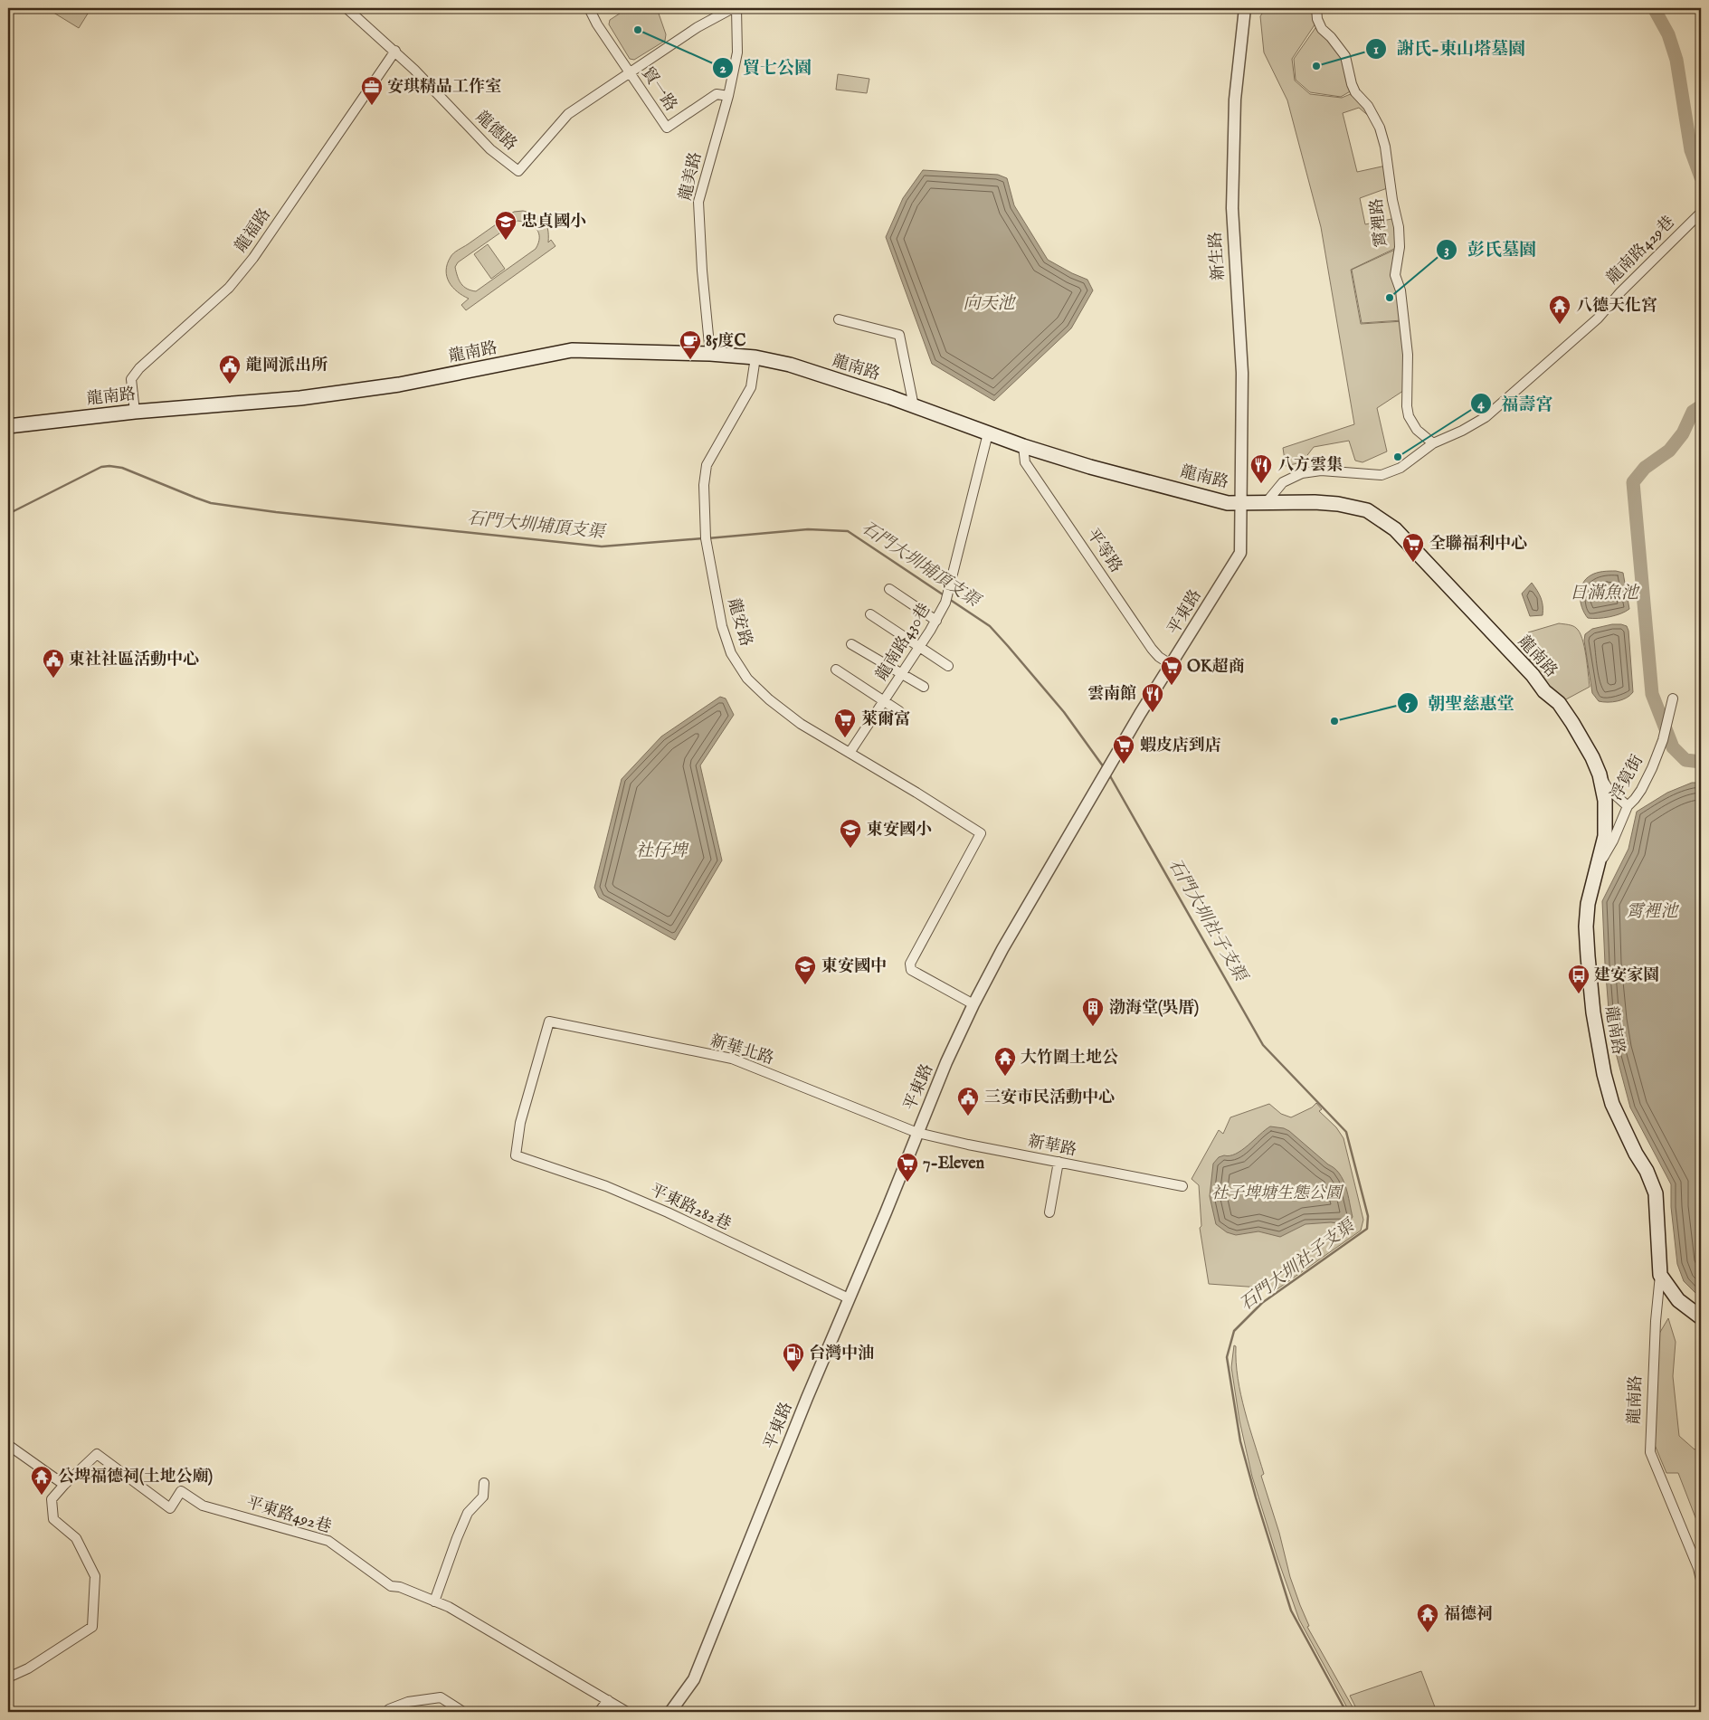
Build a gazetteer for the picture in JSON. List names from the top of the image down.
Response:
{
  "streets": {
    "main road": ["龍南路"],
    "street": [
      "貿一路",
      "龍德路",
      "龍美路",
      "霄裡路",
      "龍福路",
      "龍南路429巷",
      "新生路",
      "平等路",
      "平東路",
      "龍安路",
      "龍南路430巷",
      "浮筧街",
      "新華北路",
      "新華路",
      "平東路282巷",
      "平東路492巷"
    ]
  },
  "crossings": [
    ["貿一路", "龍德路"],
    ["貿一路", "龍美路"],
    ["龍德路", "龍福路"],
    ["龍美路", "龍南路"],
    ["霄裡路", "龍南路429巷"],
    ["龍福路", "龍南路"],
    ["龍南路429巷", "龍南路"],
    ["新生路", "龍南路"],
    ["新生路", "平東路"],
    ["龍南路", "平等路"],
    ["龍南路", "平東路"],
    ["龍南路", "龍安路"],
    ["龍南路", "龍南路430巷"],
    ["龍南路", "浮筧街"],
    ["平等路", "平東路"],
    ["平東路", "龍安路"],
    ["平東路", "新華北路"],
    ["平東路", "新華路"],
    ["平東路", "平東路282巷"],
    ["龍安路", "龍南路430巷"],
    ["新華北路", "新華路"],
    ["新華北路", "平東路282巷"]
  ],
  "water": [
    "向天池",
    "石門大圳埔頂支渠",
    "日滿魚池",
    "社仔埤",
    "霄裡池",
    "石門大圳社子支渠"
  ],
  "parks": ["社子埤塘生態公園"],
  "places": {
    "other": [
      "貿七公園",
      "謝氏-東山塔墓園",
      "彭氏墓園",
      "福壽宮",
      "朝聖慈惠堂"
    ],
    "office": ["安琪精品工作室"],
    "school or university": ["忠貞國小", "東安國小", "東安國中"],
    "temple": [
      "八德天化宮",
      "大竹圍土地公",
      "公埤福德祠(土地公廟)",
      "福德祠"
    ],
    "cafe": ["85度C"],
    "public building": ["龍岡派出所", "東社社區活動中心", "三安市民活動中心"],
    "restaurant": ["八方雲集", "雲南館"],
    "supermarket": [
      "全聯福利中心",
      "OK超商",
      "萊爾富",
      "蝦皮店到店",
      "7-Eleven"
    ],
    "bus stop": ["建安家園"],
    "building": ["渤海堂(吳厝)"],
    "fuel station": ["台灣中油"]
  }
}
